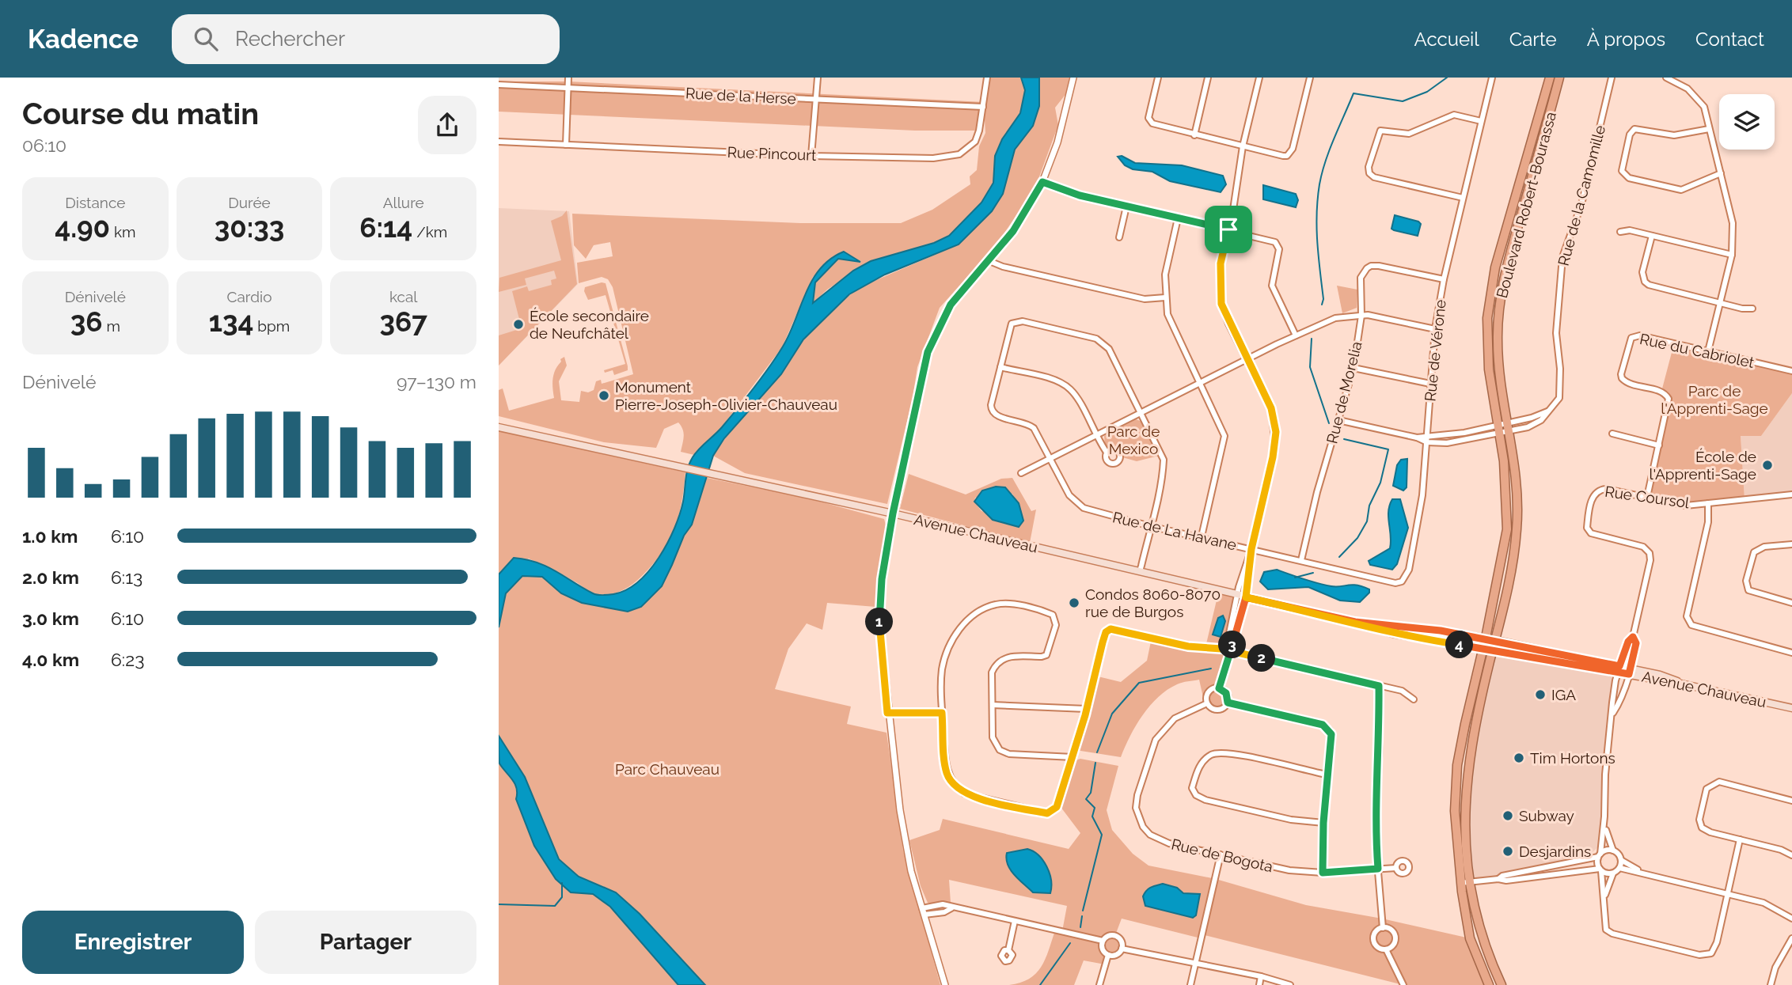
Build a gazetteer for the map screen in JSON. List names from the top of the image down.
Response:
{
  "streets": {
    "highway": ["Boulevard Robert-Bourassa"],
    "main road": ["Avenue Chauveau"],
    "street": [
      "Rue de la Herse",
      "Rue Pincourt",
      "Rue de la Camomille",
      "Rue de Vérone",
      "Rue du Cabriolet",
      "Rue de Morelia",
      "Rue Coursol",
      "Rue de La Havane",
      "Rue de Bogota"
    ]
  },
  "crossings": [
    ["Rue de la Herse", "Rue Pincourt"],
    ["Rue de la Camomille", "Boulevard Robert-Bourassa"],
    ["Boulevard Robert-Bourassa", "Avenue Chauveau"],
    ["Rue de Vérone", "Rue de Morelia"],
    ["Rue de Vérone", "Rue de La Havane"],
    ["Rue du Cabriolet", "Rue Coursol"],
    ["Rue de Morelia", "Rue de La Havane"],
    ["Rue Coursol", "Avenue Chauveau"]
  ],
  "parks": ["Parc de l'Apprenti-Sage", "Parc de Mexico", "Parc Chauveau"],
  "places": [
    "École secondaire de Neufchâtel",
    "Monument Pierre-Joseph-Olivier-Chauveau",
    "École de l'Apprenti-Sage",
    "Condos 8060-8070 rue de Burgos",
    "IGA",
    "Tim Hortons",
    "Subway",
    "Desjardins"
  ],
  "page": {
    "header": "Kadence",
    "search": "Rechercher",
    "nav": [
      "Accueil",
      "Carte",
      "À propos",
      "Contact"
    ],
    "heading": ["Course du matin", "06:10"],
    "stats": [
      ["Distance", "4.90 km"],
      ["Durée", "30:33"],
      ["Allure", "6:14 /km"],
      ["Dénivelé", "36 m"],
      ["Cardio", "134 bpm"],
      ["kcal", "367"]
    ],
    "chart": ["Dénivelé", "97–130 m"],
    "list": [
      {
        "name": "1.0 km",
        "note": "6:10"
      },
      {
        "name": "2.0 km",
        "note": "6:13"
      },
      {
        "name": "3.0 km",
        "note": "6:10"
      },
      {
        "name": "4.0 km",
        "note": "6:23"
      }
    ],
    "pins": [
      "1",
      "3",
      "4",
      "2"
    ],
    "buttons": ["Enregistrer", "Partager"]
  }
}
